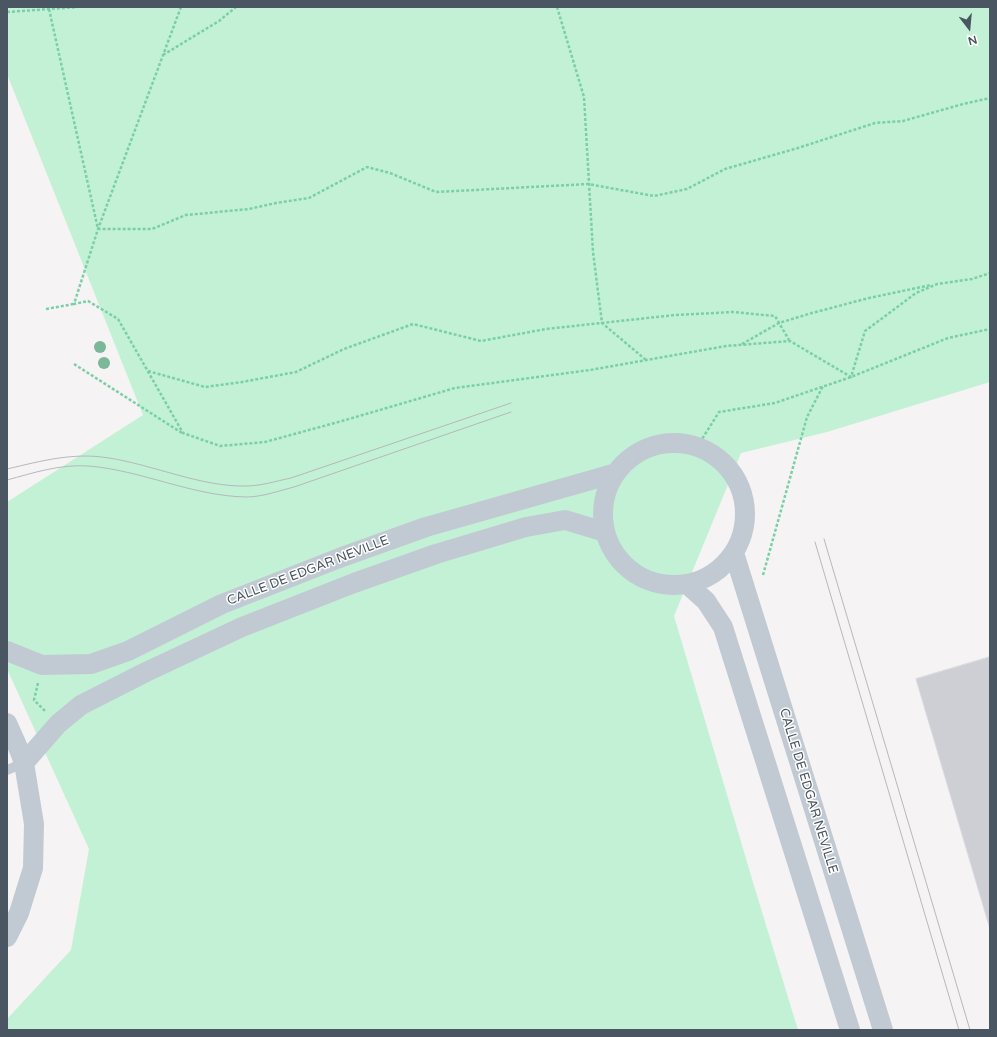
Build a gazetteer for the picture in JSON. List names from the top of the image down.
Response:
{
  "streets": {
    "street": ["CALLE DE EDGAR NEVILLE"]
  },
  "north": "bottom"
}
